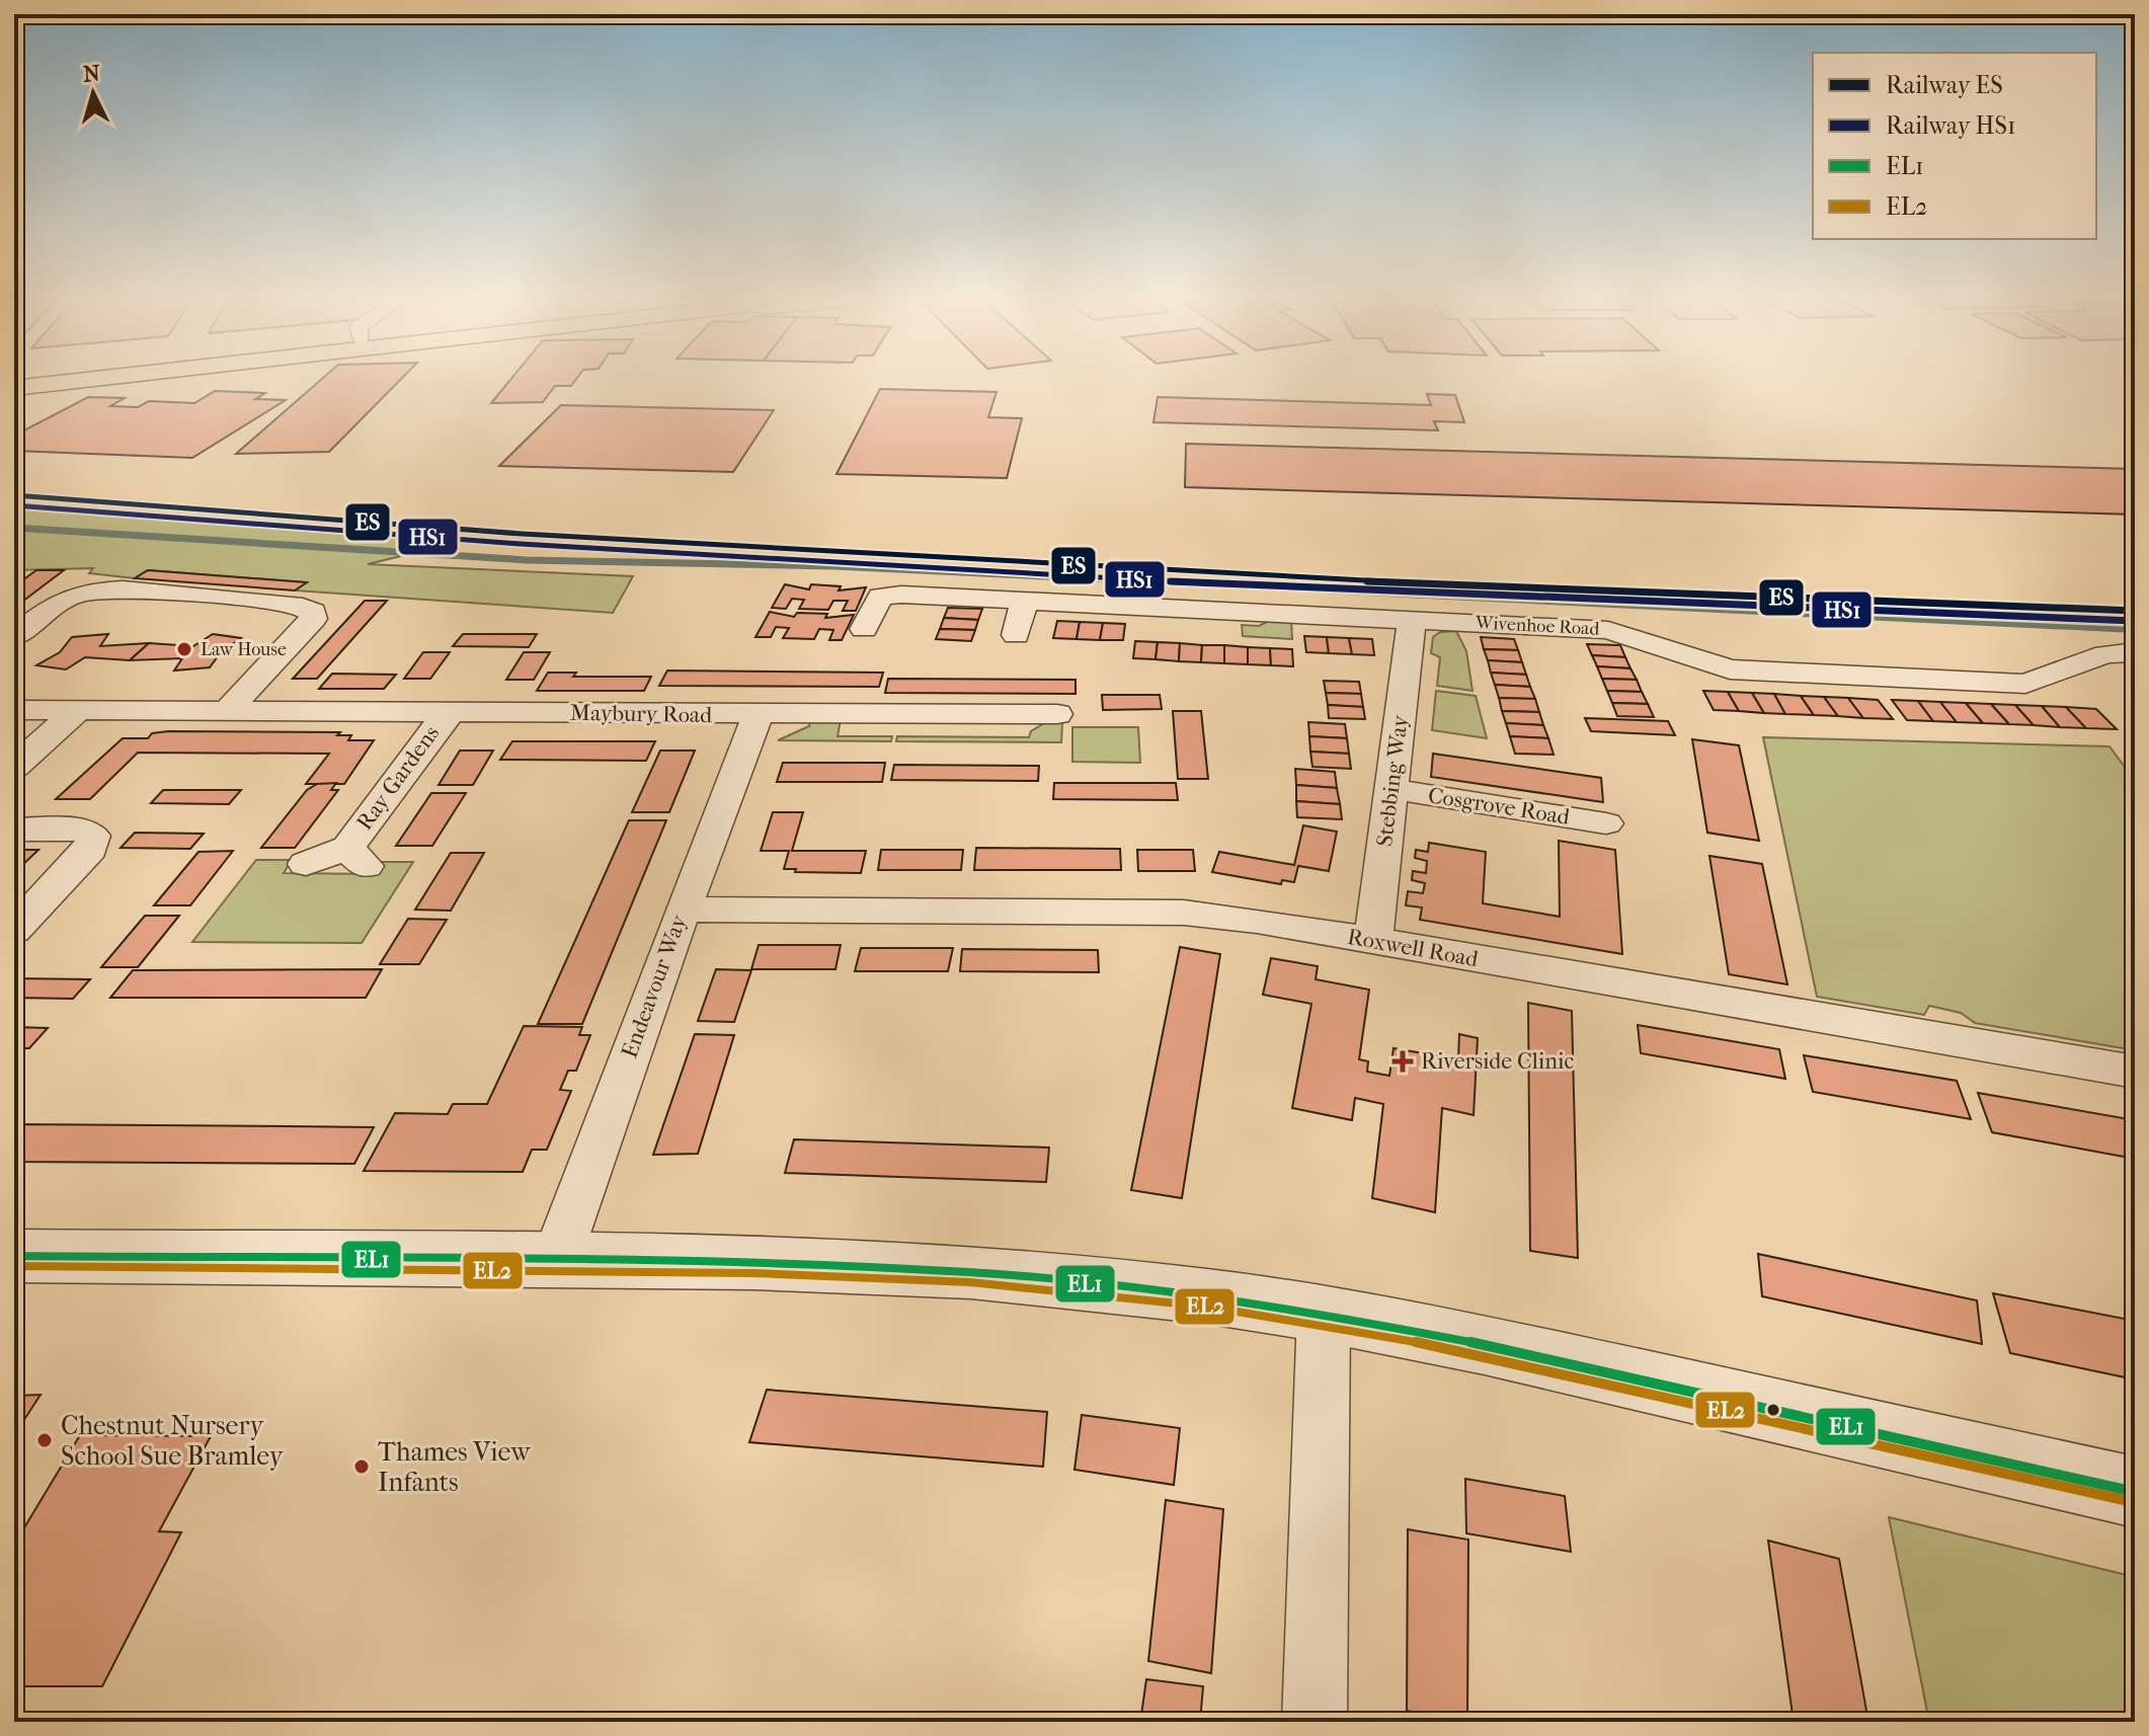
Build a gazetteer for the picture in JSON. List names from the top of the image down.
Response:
{
  "streets": {
    "street": [
      "Wivenhoe Road",
      "Maybury Road",
      "Ray Gardens",
      "Stebbing Way",
      "Cosgrove Road",
      "Roxwell Road",
      "Endeavour Way"
    ]
  },
  "crossings": [
    ["Wivenhoe Road", "Stebbing Way"],
    ["Maybury Road", "Ray Gardens"],
    ["Maybury Road", "Endeavour Way"],
    ["Stebbing Way", "Cosgrove Road"],
    ["Stebbing Way", "Roxwell Road"],
    ["Roxwell Road", "Endeavour Way"]
  ],
  "places": {
    "other": ["Law House", "Chestnut Nursery School Sue Bramley", "Thames View Infants"],
    "health": ["Riverside Clinic"]
  },
  "lines": [
    "rail line ES",
    "rail line HS1",
    "transit line EL1",
    "transit line EL2"
  ],
  "legend": [
    "Railway ES",
    "Railway HS1",
    "EL1",
    "EL2"
  ],
  "north": "top"
}
